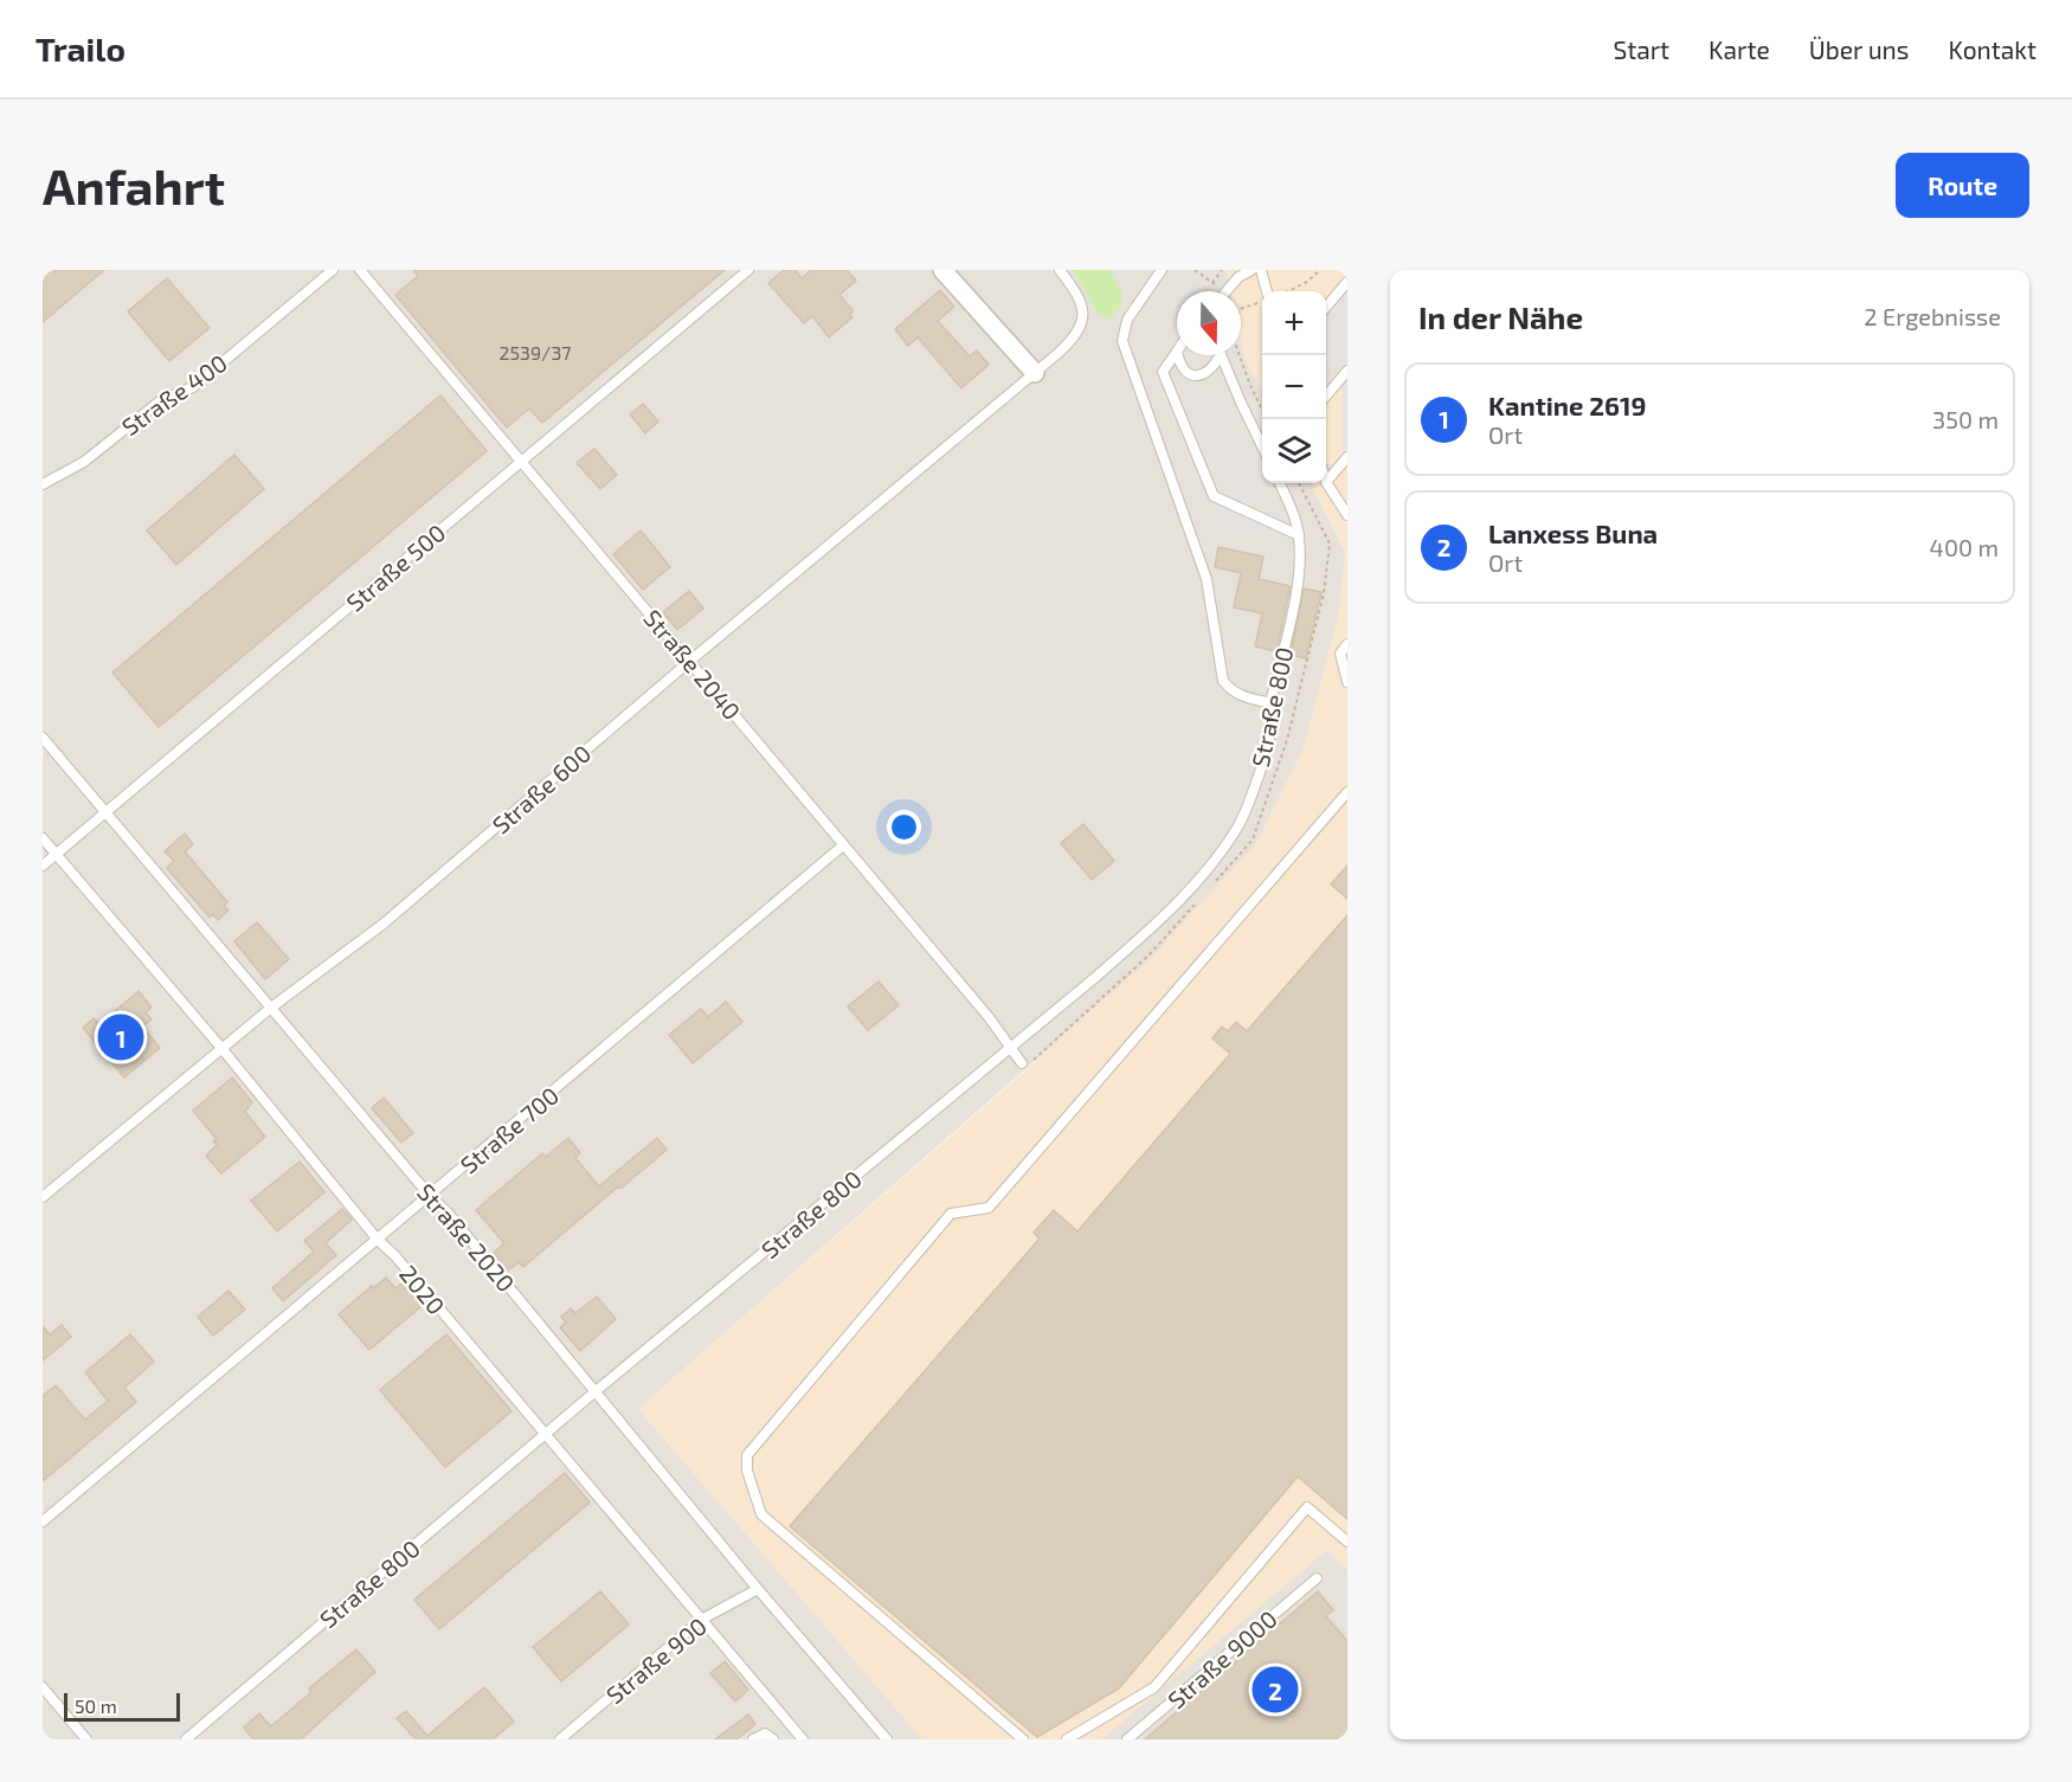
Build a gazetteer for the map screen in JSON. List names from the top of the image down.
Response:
{
  "streets": {
    "lane": [
      "Straße 400",
      "Straße 500",
      "Straße 2040",
      "Straße 800",
      "Straße 600",
      "Straße 700",
      "Straße 2020",
      "2020",
      "Straße 9000",
      "Straße 900"
    ]
  },
  "crossings": [
    ["Straße 500", "Straße 2040"],
    ["Straße 500", "Straße 2020"],
    ["Straße 500", "2020"],
    ["Straße 2040", "Straße 800"],
    ["Straße 2040", "Straße 600"],
    ["Straße 2040", "Straße 700"],
    ["Straße 800", "Straße 2020"],
    ["Straße 800", "2020"],
    ["Straße 600", "Straße 2020"],
    ["Straße 600", "2020"],
    ["Straße 700", "Straße 2020"],
    ["Straße 700", "2020"],
    ["Straße 2020", "Straße 900"],
    ["2020", "Straße 900"]
  ],
  "house_numbers": ["2539/37"],
  "scale_bar": "50 m",
  "north": "bottom",
  "page": {
    "header": "Trailo",
    "nav": [
      "Start",
      "Karte",
      "Über uns",
      "Kontakt"
    ],
    "buttons": "Route",
    "title": "Anfahrt",
    "heading": ["In der Nähe", "2 Ergebnisse"],
    "map_buttons": ["+", "−"],
    "list": [
      {
        "mark": "1",
        "name": "Kantine 2619",
        "note": "Ort",
        "value": "350 m"
      },
      {
        "mark": "2",
        "name": "Lanxess Buna",
        "note": "Ort",
        "value": "400 m"
      }
    ],
    "pins": ["1", "2"],
    "scale": "50 m"
  }
}
